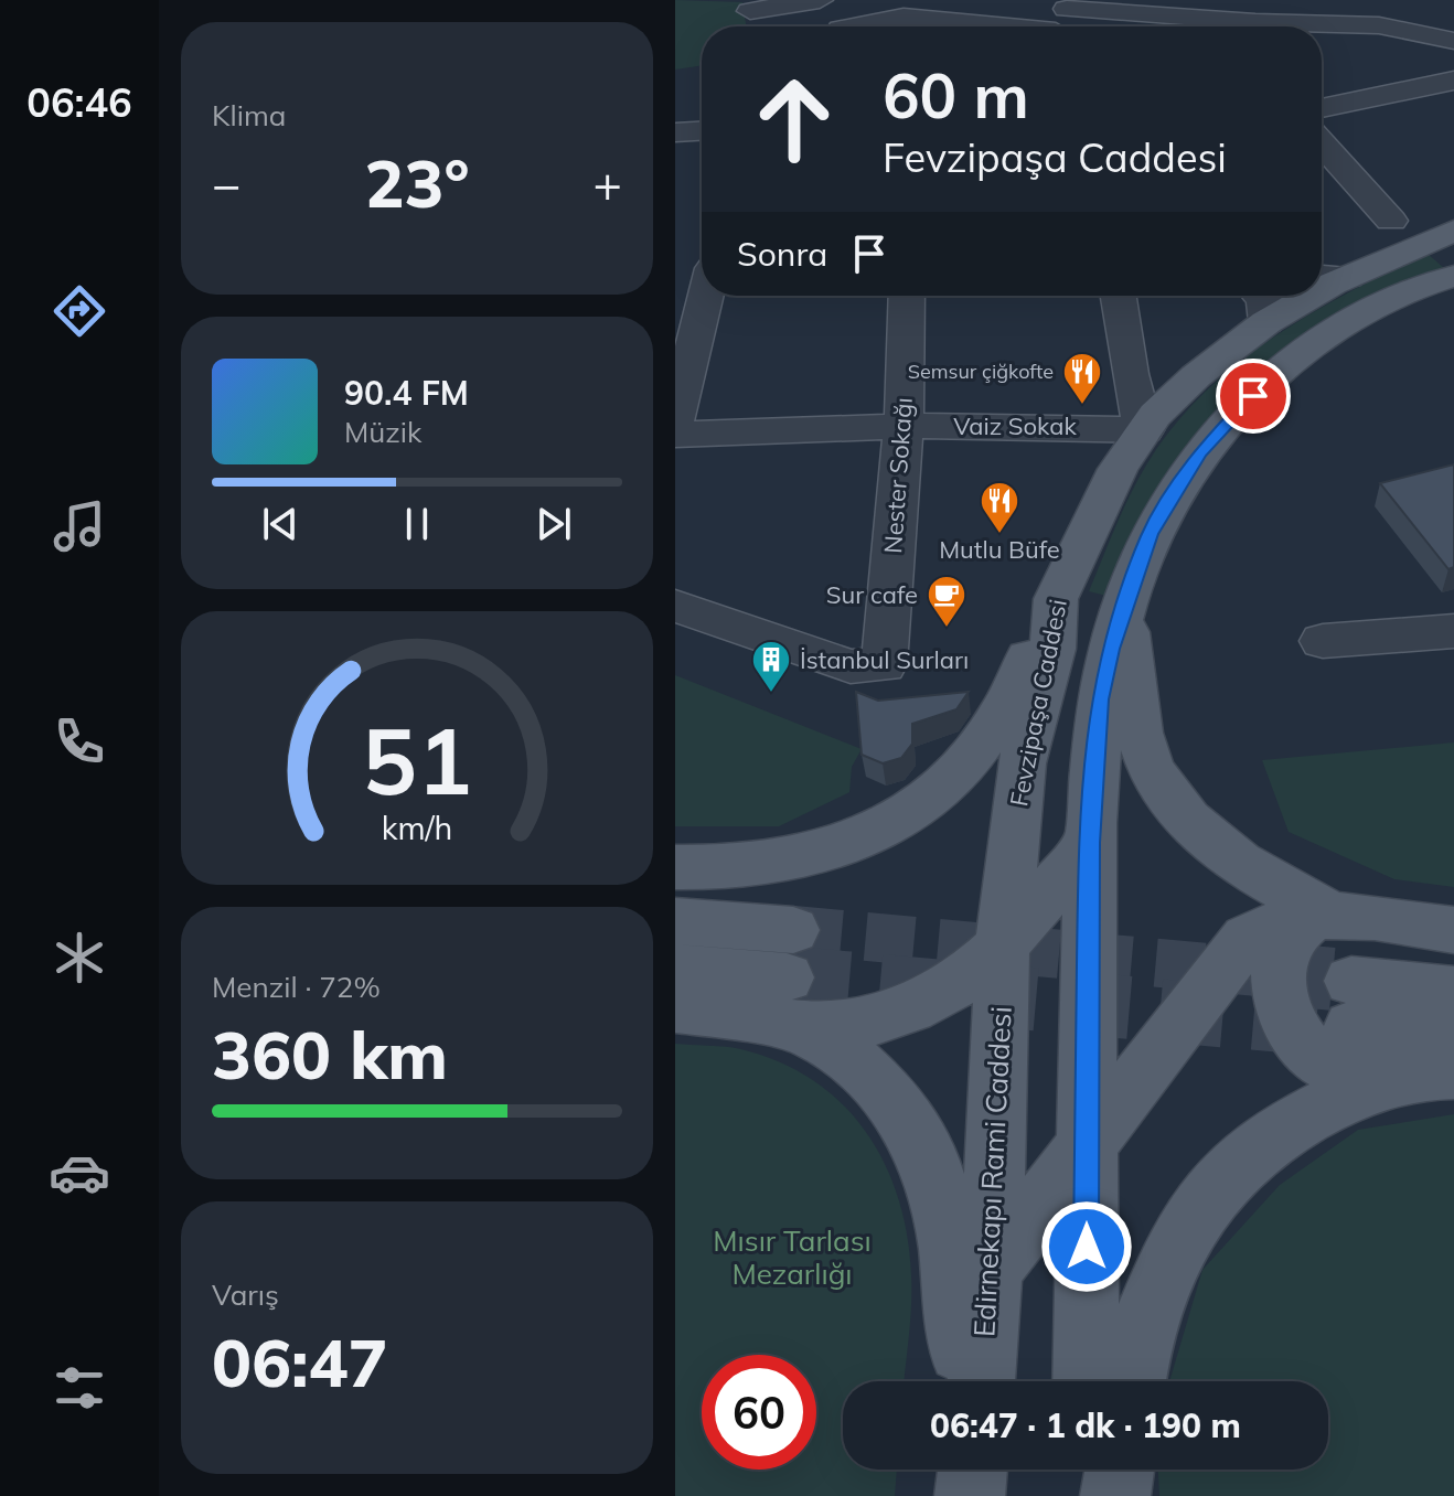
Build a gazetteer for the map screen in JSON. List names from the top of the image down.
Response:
{
  "streets": {
    "main road": ["Fevzipaşa Caddesi", "Edirnekapı Rami Caddesi"],
    "street": ["Vaiz Sokak", "Nester Sokağı"]
  },
  "crossings": [
    ["Vaiz Sokak", "Nester Sokağı"],
    ["Vaiz Sokak", "Fevzipaşa Caddesi"],
    ["Fevzipaşa Caddesi", "Edirnekapı Rami Caddesi"]
  ],
  "parks": ["Mısır Tarlası Mezarlığı"],
  "places": {
    "restaurant": ["Semsur çiğkofte", "Mutlu Büfe"],
    "cafe": ["Sur cafe"],
    "building": ["İstanbul Surları"]
  },
  "page": {
    "tabs": "06:46",
    "tile": [
      "Klima",
      ["Menzil · 72%", "360 km"],
      ["Varış", "06:47"]
    ],
    "turn": ["60 m", "Fevzipaşa Caddesi"],
    "heat": ["−", "23°", "+"],
    "then": "Sonra",
    "song": ["90.4 FM", "Müzik"],
    "limit": "60",
    "trip": "06:47 · 1 dk · 190 m",
    "gauge": ["51", "km/h"]
  }
}
